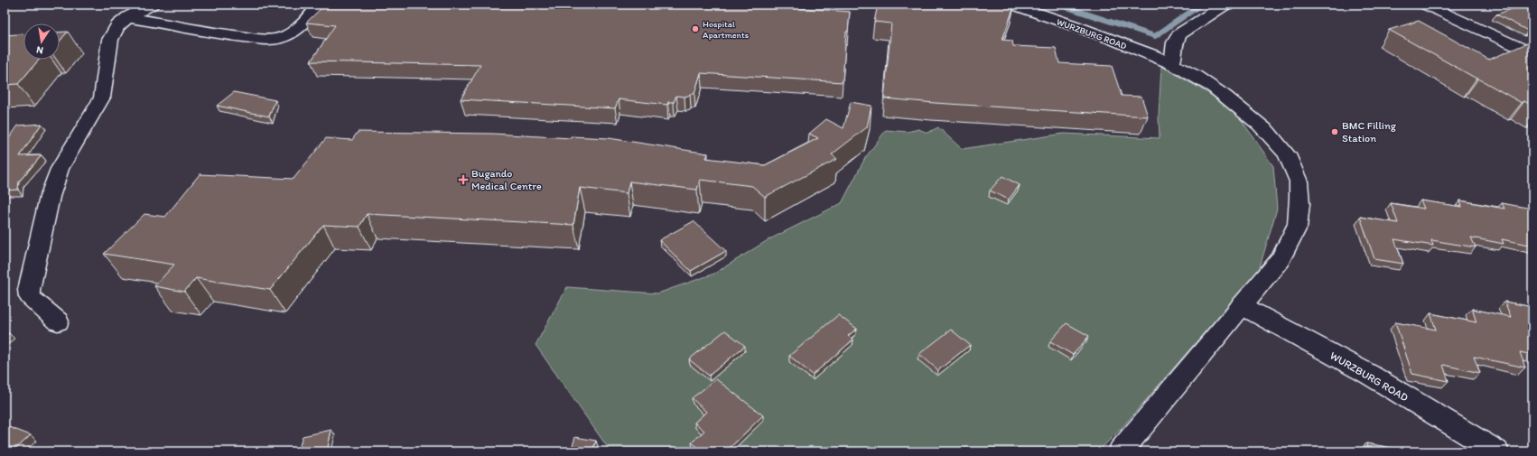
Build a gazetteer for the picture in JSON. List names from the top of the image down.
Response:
{
  "streets": {
    "street": ["WURZBURG ROAD"]
  },
  "places": {
    "other": ["Hospital Apartments", "BMC Filling Station"],
    "health": ["Bugando Medical Centre"]
  },
  "north": "bottom"
}
